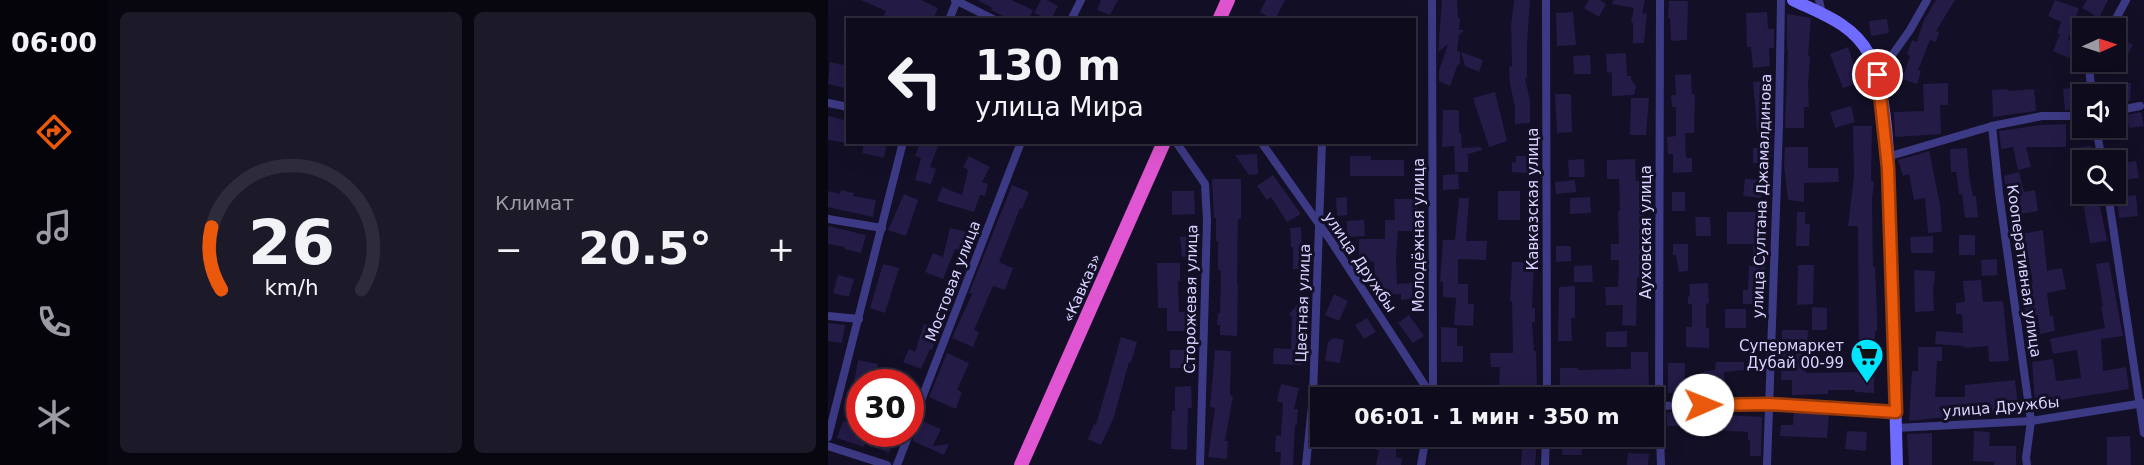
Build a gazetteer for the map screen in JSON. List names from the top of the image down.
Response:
{
  "streets": {
    "highway": ["«Кавказ»"],
    "street": [
      "улица Султана Джамалдинова",
      "Кавказская улица",
      "Ауховская улица",
      "Молодёжная улица",
      "улица Дружбы",
      "Кооперативная улица",
      "Мостовая улица",
      "Сторожевая улица",
      "Цветная улица"
    ]
  },
  "crossings": [
    ["улица Дружбы", "Кооперативная улица"],
    ["улица Дружбы", "Цветная улица"]
  ],
  "places": {
    "supermarket": ["Супермаркет Дубай 00-99"]
  },
  "north": "right",
  "page": {
    "tabs": "06:00",
    "tile": "Климат",
    "turn": ["130 m", "улица Мира"],
    "heat": ["−", "20.5°", "+"],
    "limit": "30",
    "trip": "06:01 · 1 мин · 350 m",
    "gauge": ["26", "km/h"]
  }
}
